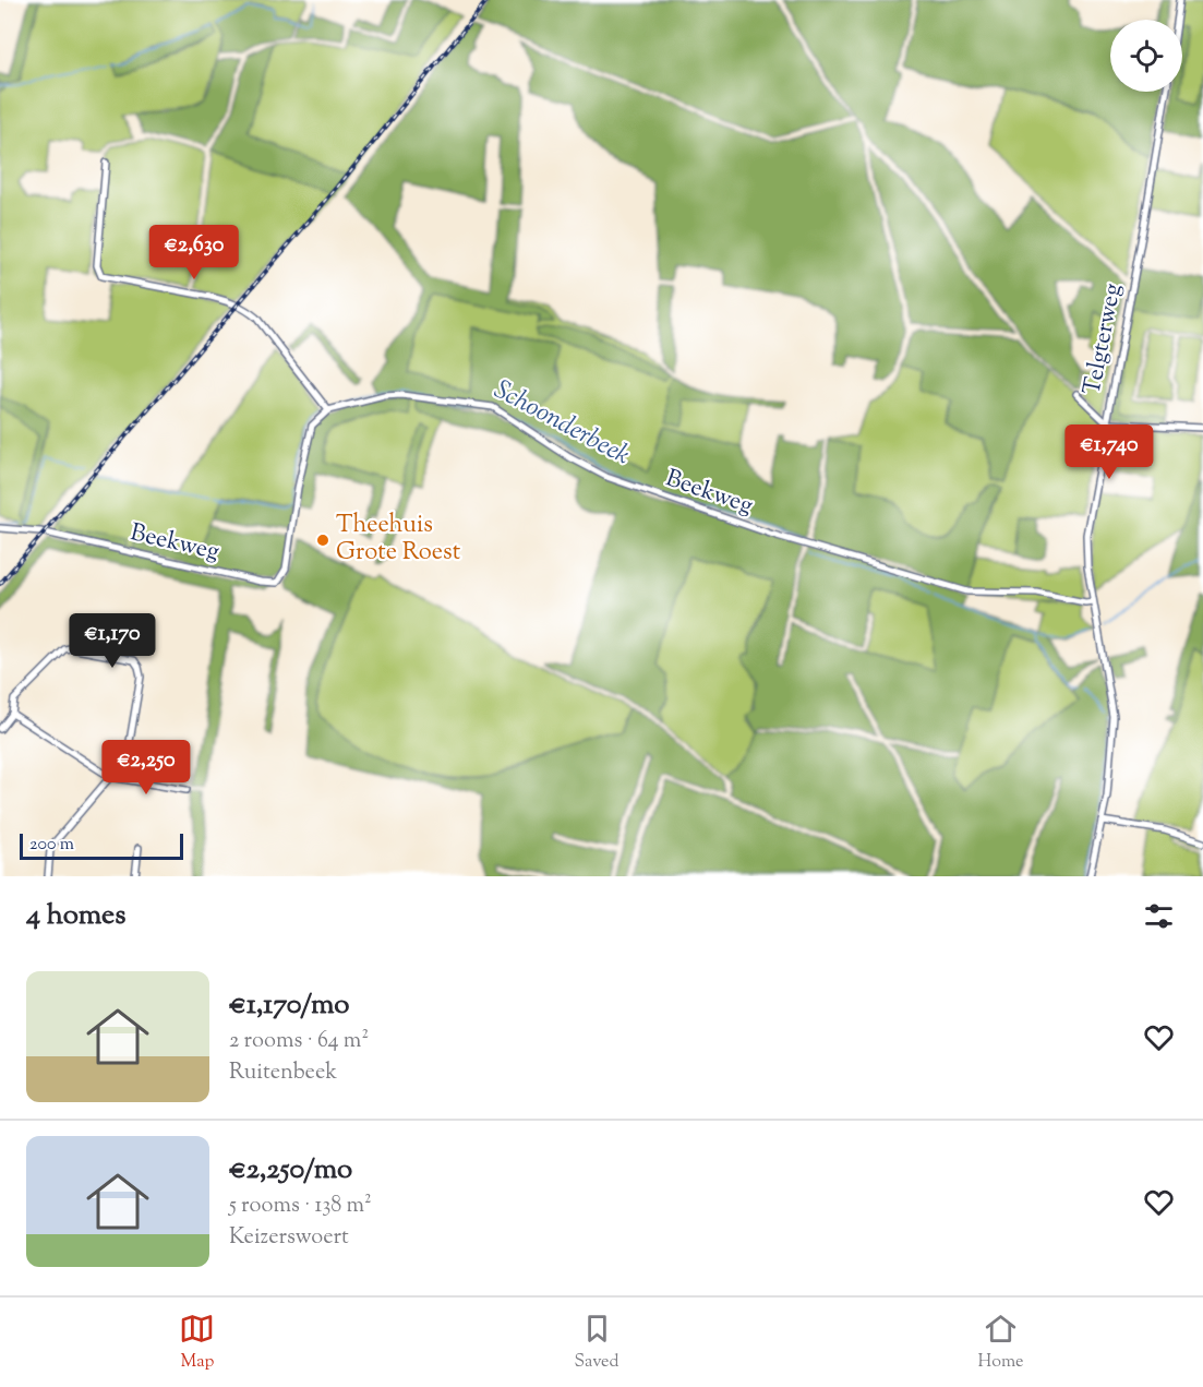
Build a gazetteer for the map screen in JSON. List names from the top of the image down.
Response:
{
  "streets": {
    "street": ["Telgterweg", "Beekweg"]
  },
  "crossings": [
    ["Telgterweg", "Beekweg"]
  ],
  "water": ["Schoonderbeek"],
  "places": ["Theehuis Grote Roest"],
  "scale_bar": "200 m",
  "page": {
    "price": [
      "€2,630",
      "€1,740",
      "€1,170",
      "€2,250"
    ],
    "scale": "200 m",
    "heading": "4 homes",
    "list": [
      {
        "name": "€1,170/mo",
        "note": "2 rooms · 64 m² · Ruitenbeek"
      },
      {
        "name": "€2,250/mo",
        "note": "5 rooms · 138 m² · Keizerswoert"
      }
    ],
    "tabs": ["Map", "Saved", "Home"]
  }
}
